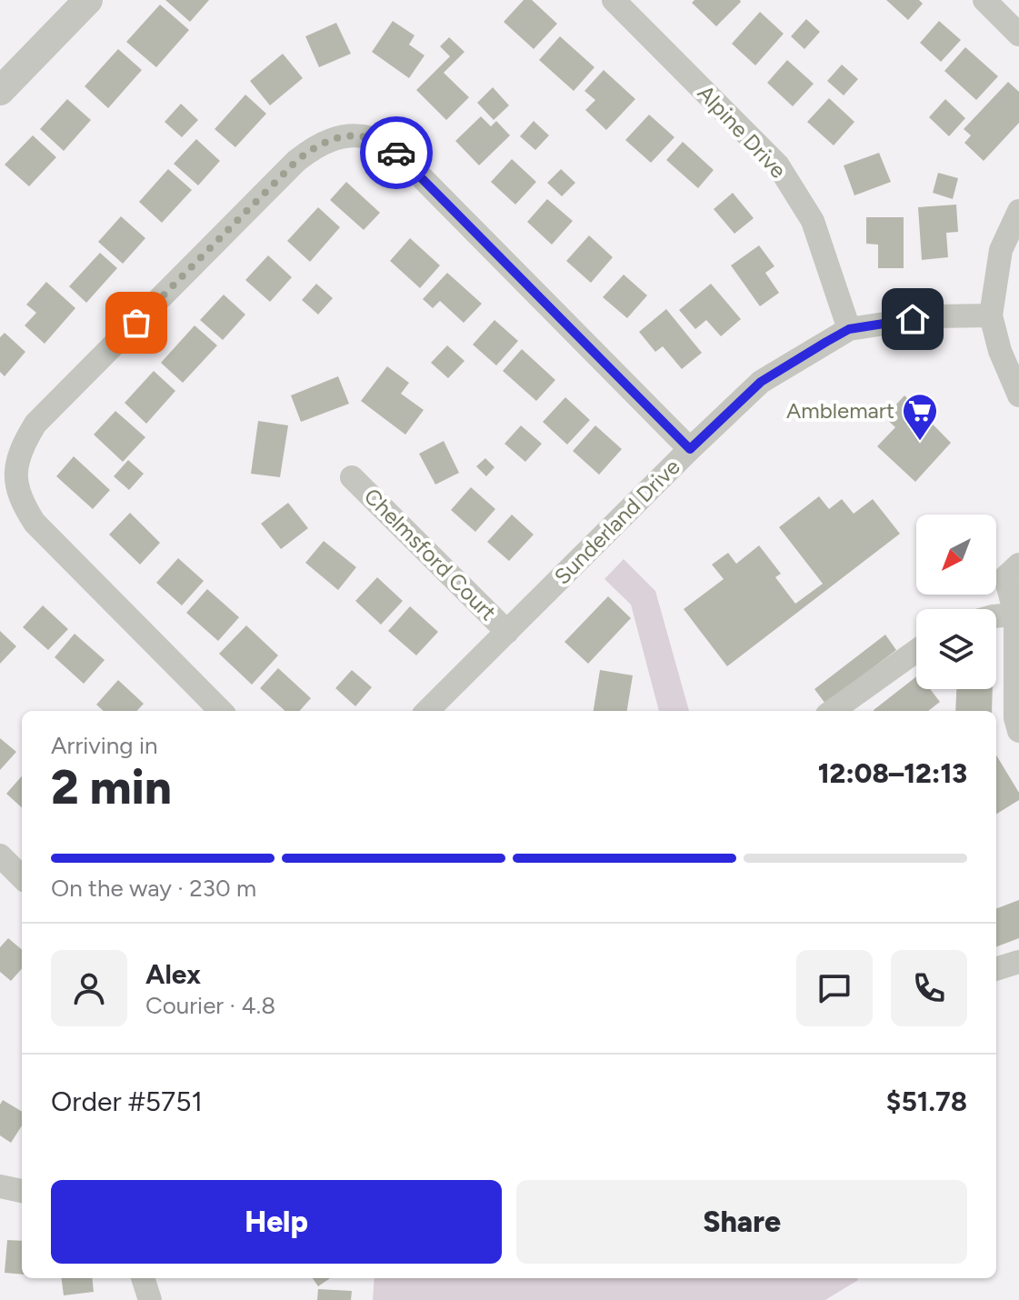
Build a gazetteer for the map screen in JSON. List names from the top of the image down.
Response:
{
  "streets": {
    "street": ["Alpine Drive", "Sunderland Drive", "Chelmsford Court"]
  },
  "crossings": [
    ["Alpine Drive", "Sunderland Drive"],
    ["Sunderland Drive", "Chelmsford Court"]
  ],
  "places": {
    "supermarket": ["Amblemart"]
  },
  "north": "bottom left",
  "page": {
    "heading": ["2 min", "Arriving in", "12:08–12:13"],
    "panel": [
      "Alex",
      "Courier · 4.8",
      "Order #5751",
      "$51.78"
    ],
    "bar": "On the way · 230 m",
    "buttons": ["Help", "Share"]
  }
}
